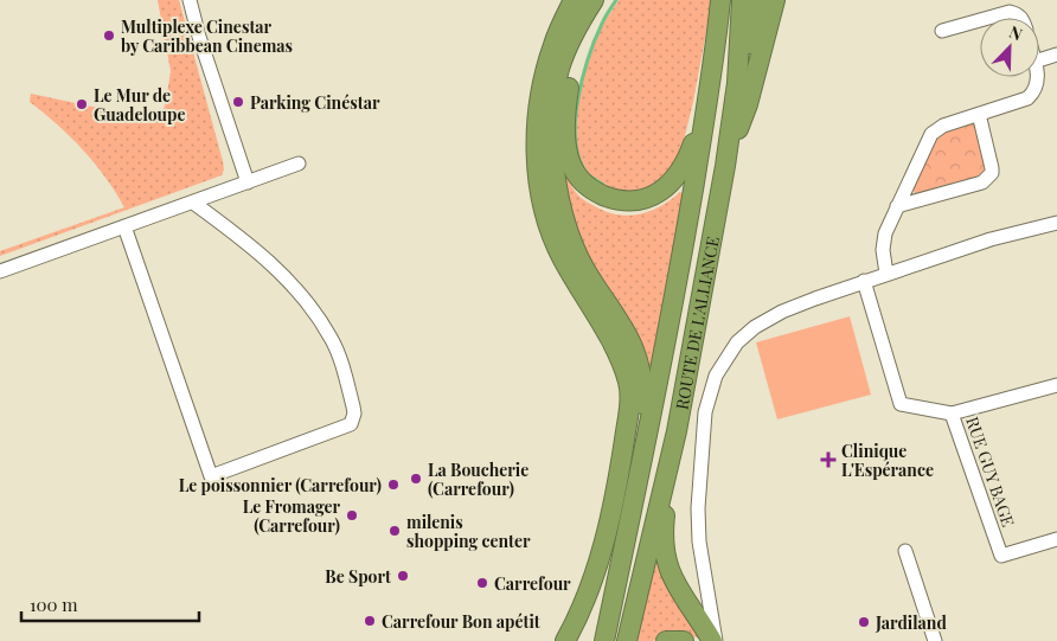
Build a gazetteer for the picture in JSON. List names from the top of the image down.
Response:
{
  "streets": {
    "highway": ["ROUTE DE L'ALLIANCE"],
    "street": ["RUE GUY BAGE"]
  },
  "places": {
    "other": [
      "Multiplexe Cinestar by Caribbean Cinemas",
      "Parking Cinéstar",
      "Le Mur de Guadeloupe",
      "La Boucherie (Carrefour)",
      "Le poissonnier (Carrefour)",
      "Le Fromager (Carrefour)",
      "milenis shopping center",
      "Be Sport",
      "Carrefour",
      "Carrefour Bon apétit",
      "Jardiland"
    ],
    "health": ["Clinique L'Espérance"]
  },
  "scale_bar": "100 m",
  "north": "top right"
}
